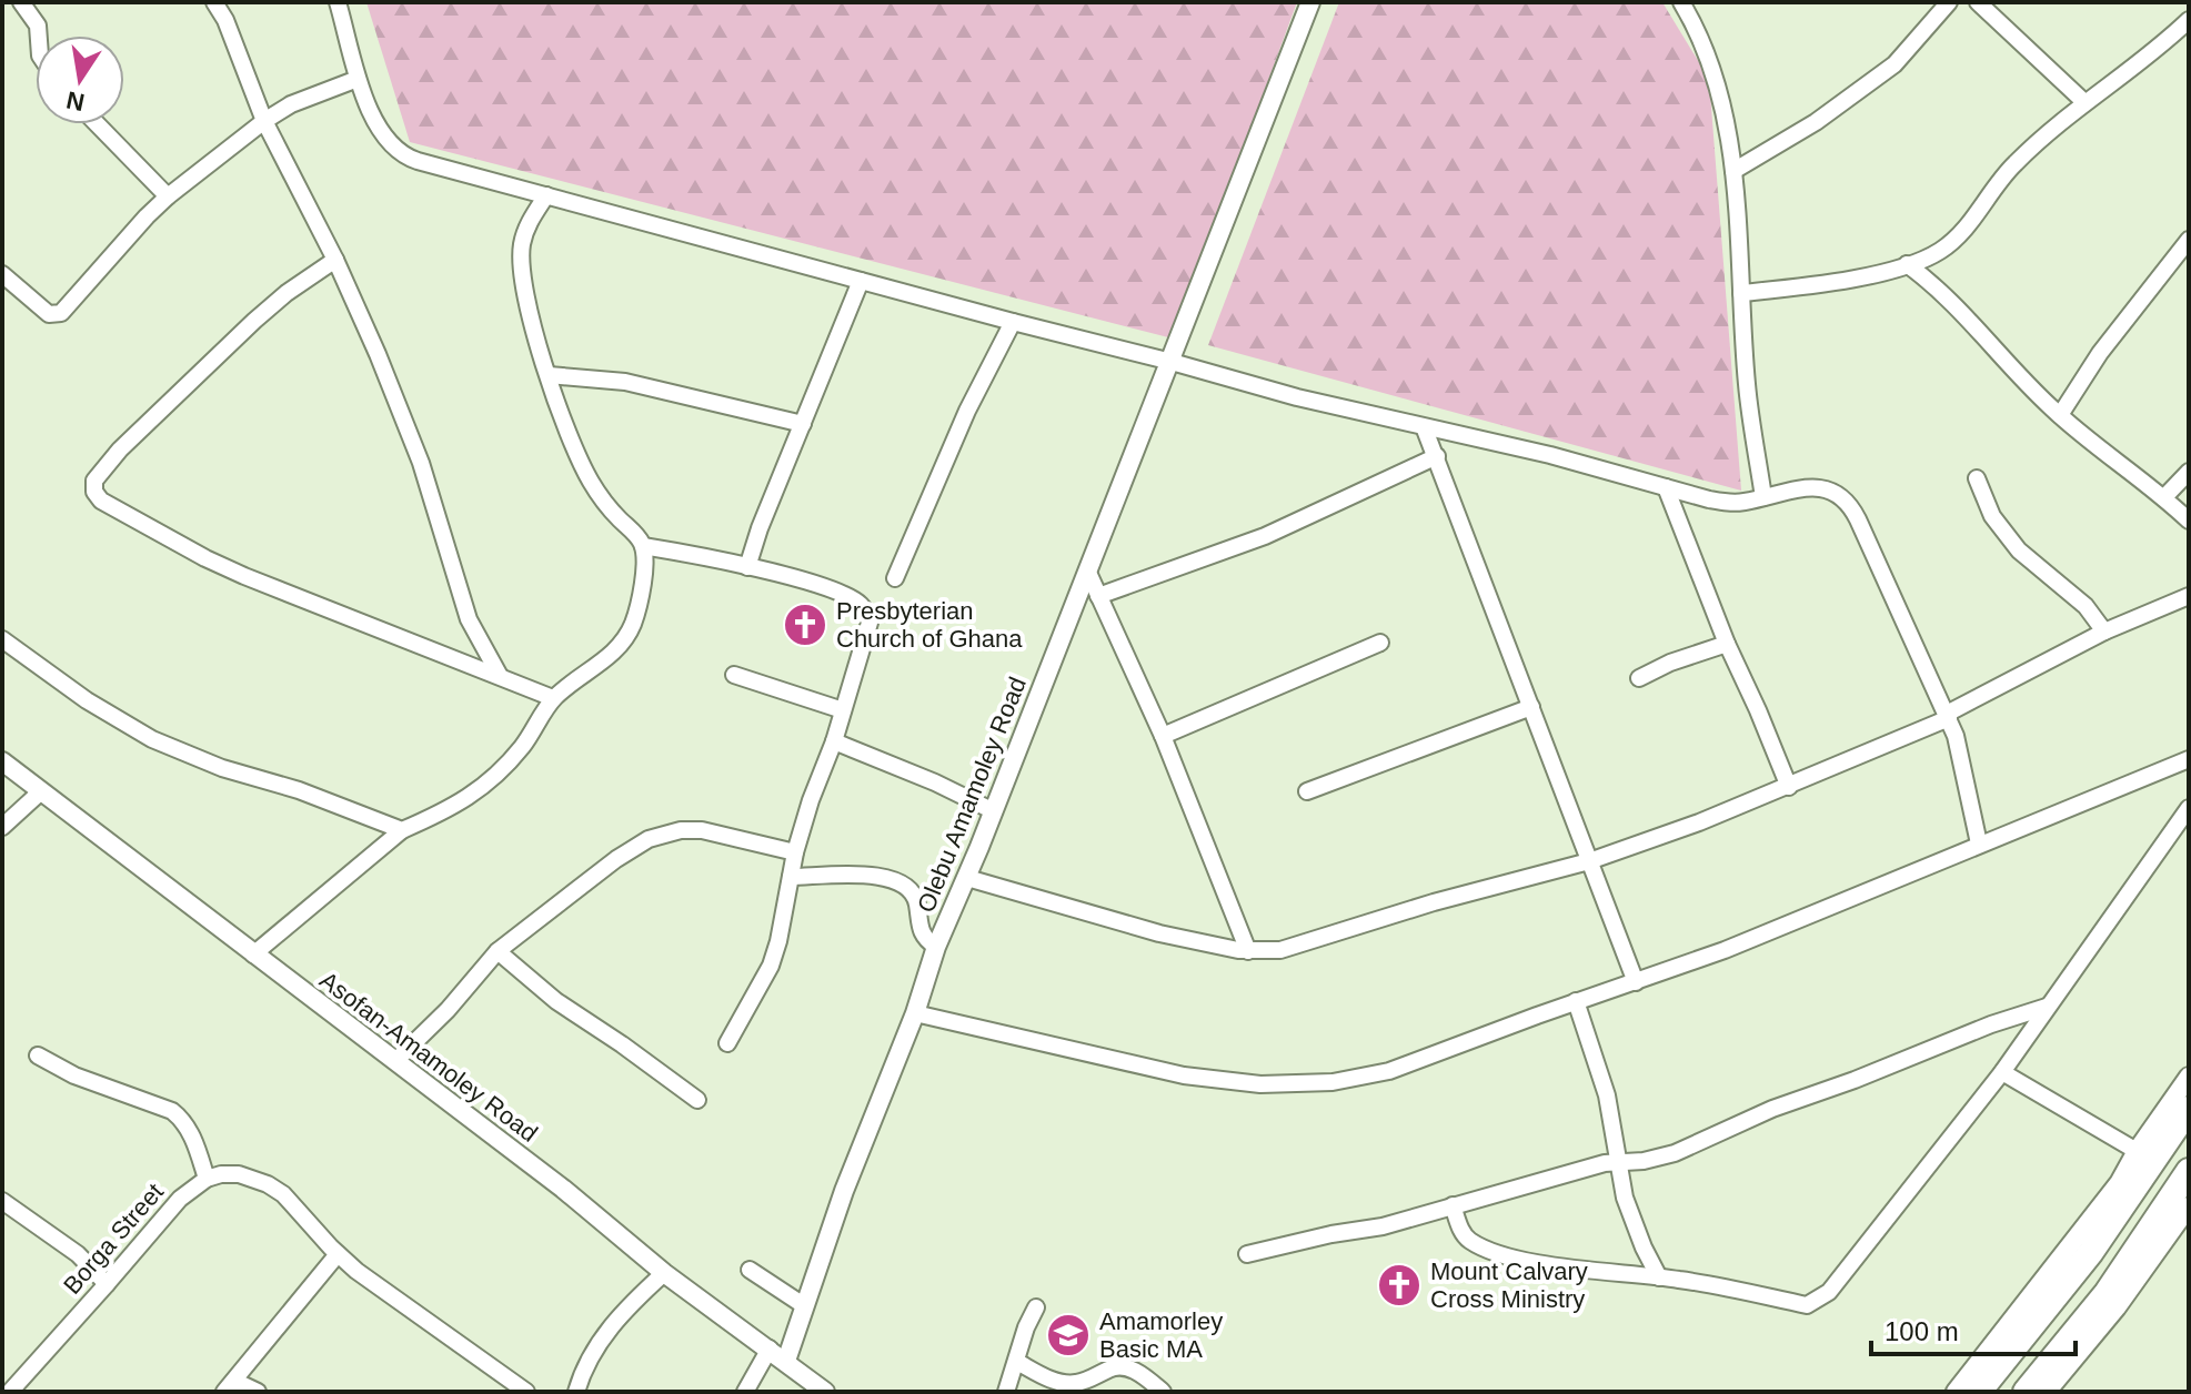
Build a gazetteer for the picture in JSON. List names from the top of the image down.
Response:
{
  "streets": {
    "street": ["Olebu Amamoley Road", "Asofan-Amamoley Road", "Borga Street"]
  },
  "crossings": [
    ["Olebu Amamoley Road", "Asofan-Amamoley Road"]
  ],
  "places": {
    "church": ["Presbyterian Church of Ghana", "Mount Calvary Cross Ministry"],
    "school or university": ["Amamorley Basic MA"]
  },
  "scale_bar": "100 m",
  "north": "bottom"
}
